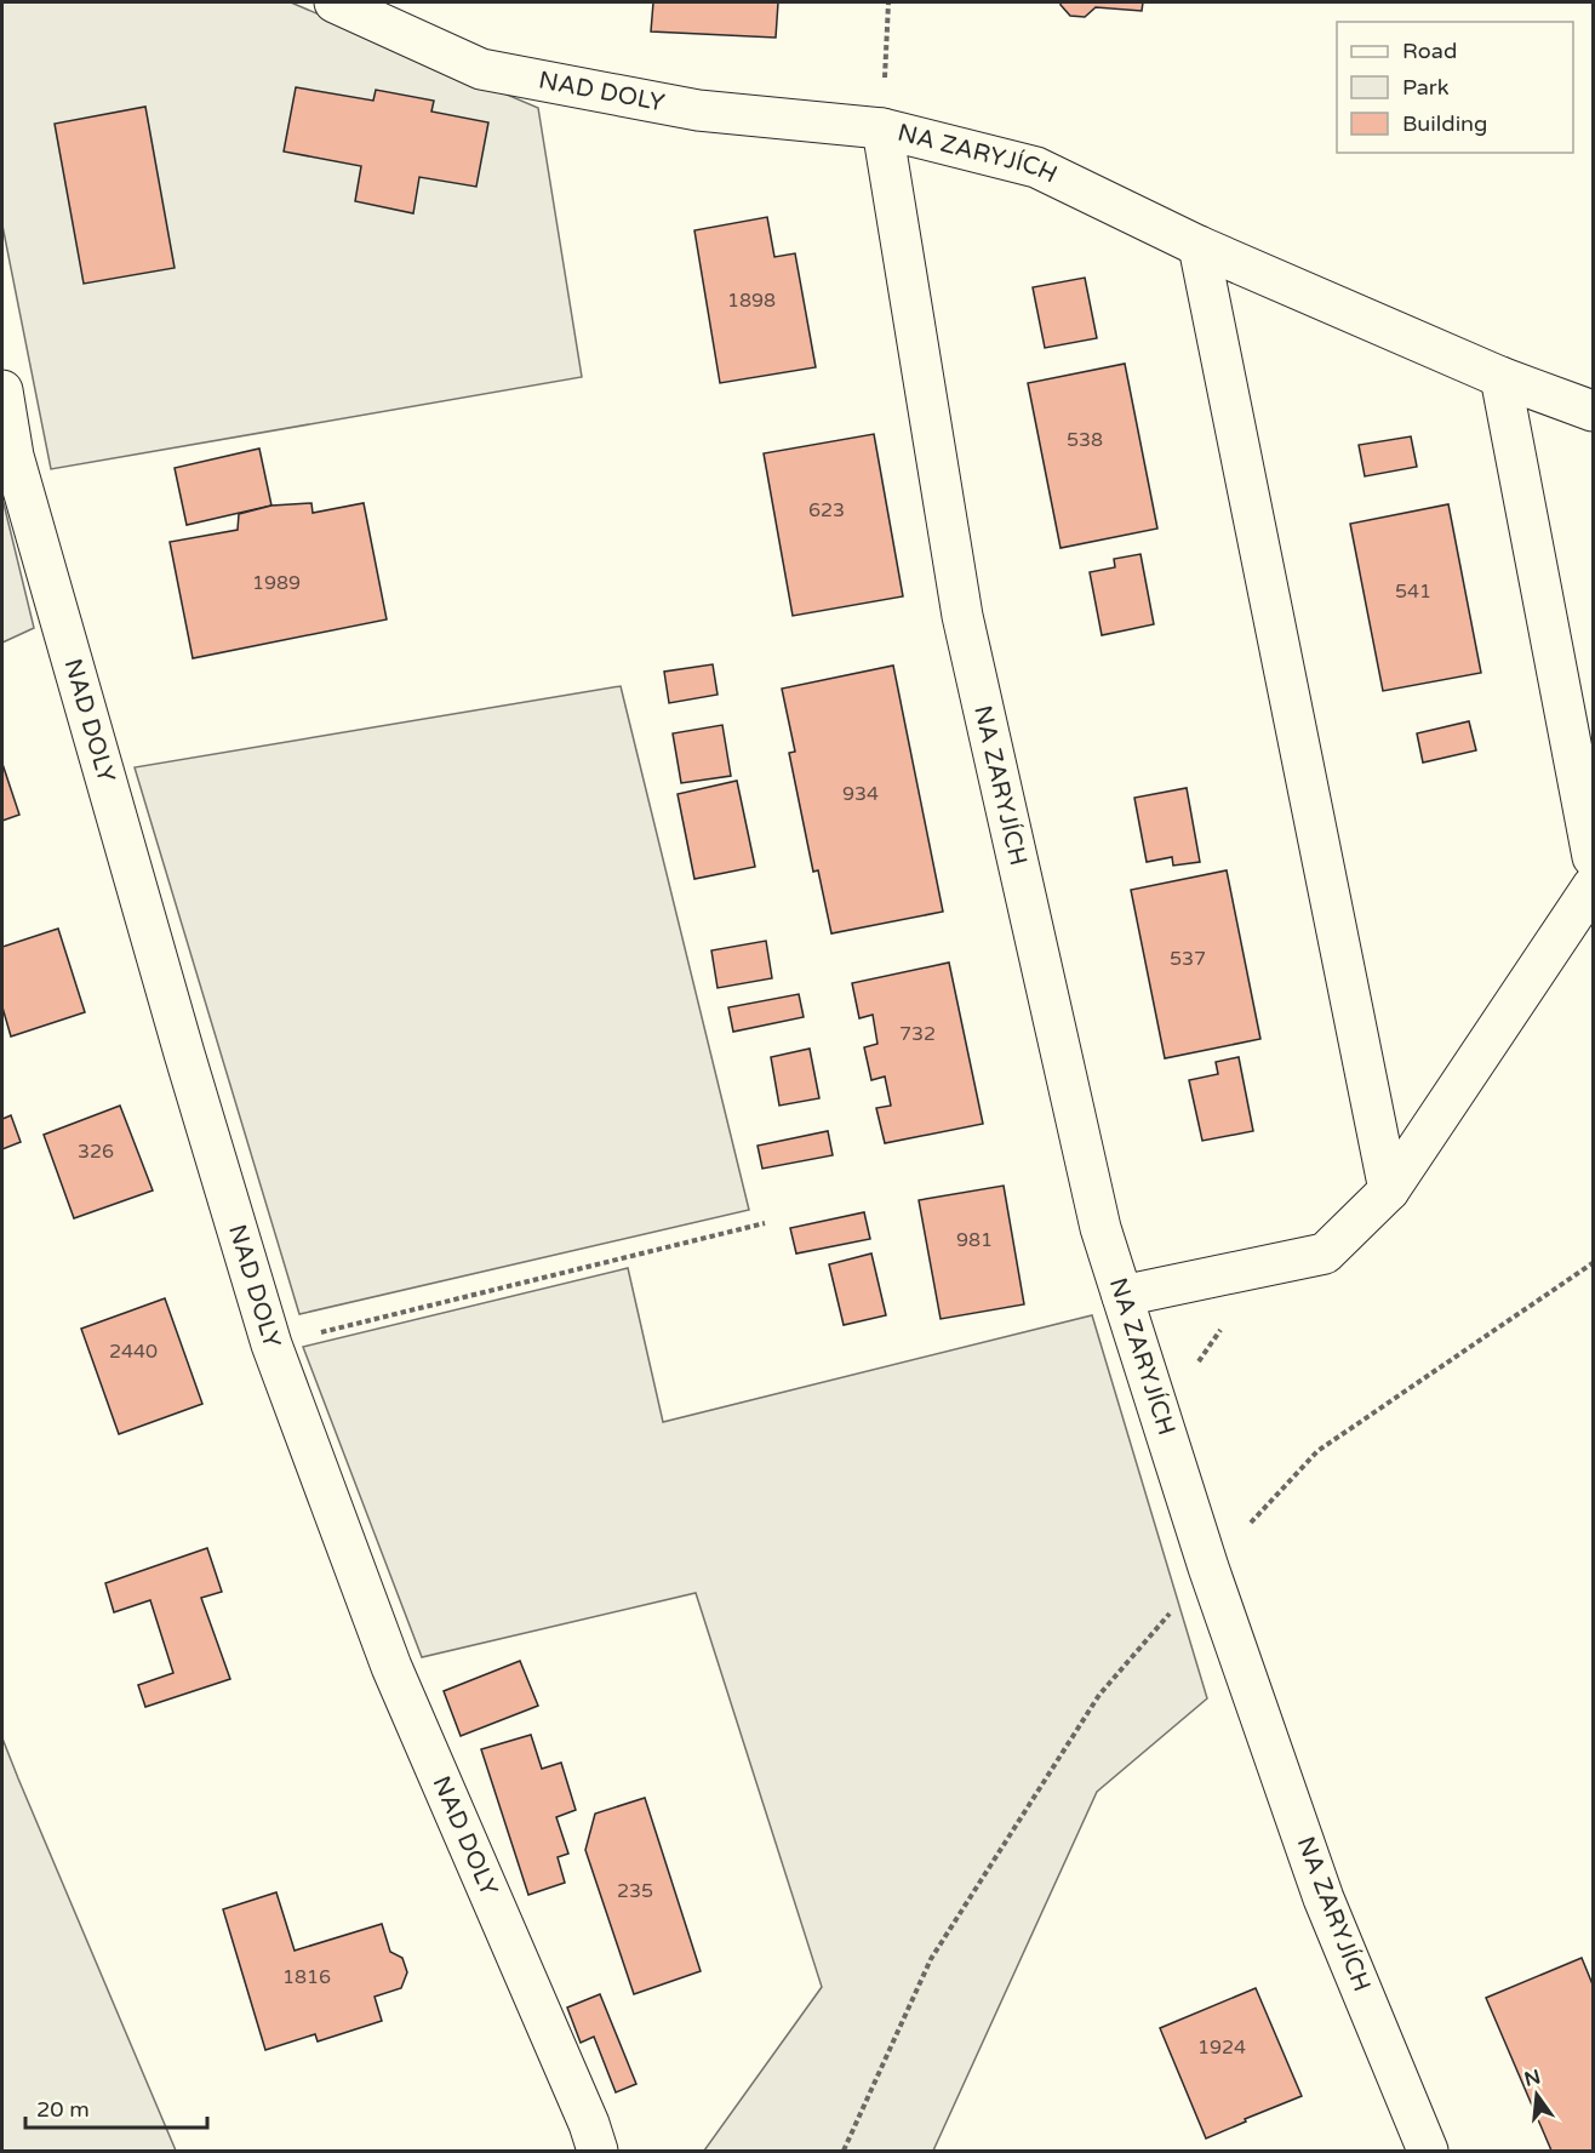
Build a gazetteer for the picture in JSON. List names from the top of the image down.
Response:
{
  "streets": {
    "street": ["NAD DOLY", "NA ZARYJÍCH"]
  },
  "crossings": [
    ["NAD DOLY", "NA ZARYJÍCH"]
  ],
  "house_numbers": [
    "1898",
    "538",
    "623",
    "1989",
    "541",
    "934",
    "537",
    "732",
    "326",
    "981",
    "2440",
    "235",
    "1816",
    "1924"
  ],
  "legend": ["Road", "Park", "Building"],
  "scale_bar": "20 m",
  "north": "top"
}
